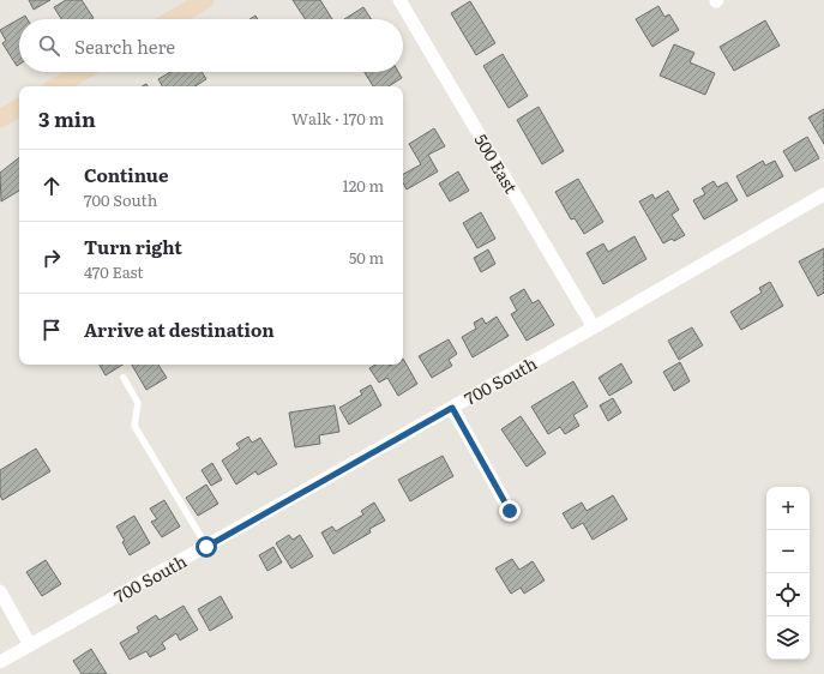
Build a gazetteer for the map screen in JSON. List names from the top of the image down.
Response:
{
  "streets": {
    "street": ["500 East", "700 South"]
  },
  "crossings": [
    ["500 East", "700 South"]
  ],
  "page": {
    "search": "Search here",
    "heading": ["3 min", "Walk · 170 m"],
    "list": [
      ["Continue", "700 South", "120 m"],
      ["Turn right", "470 East", "50 m"],
      "Arrive at destination"
    ],
    "map_buttons": ["+", "−"]
  }
}
